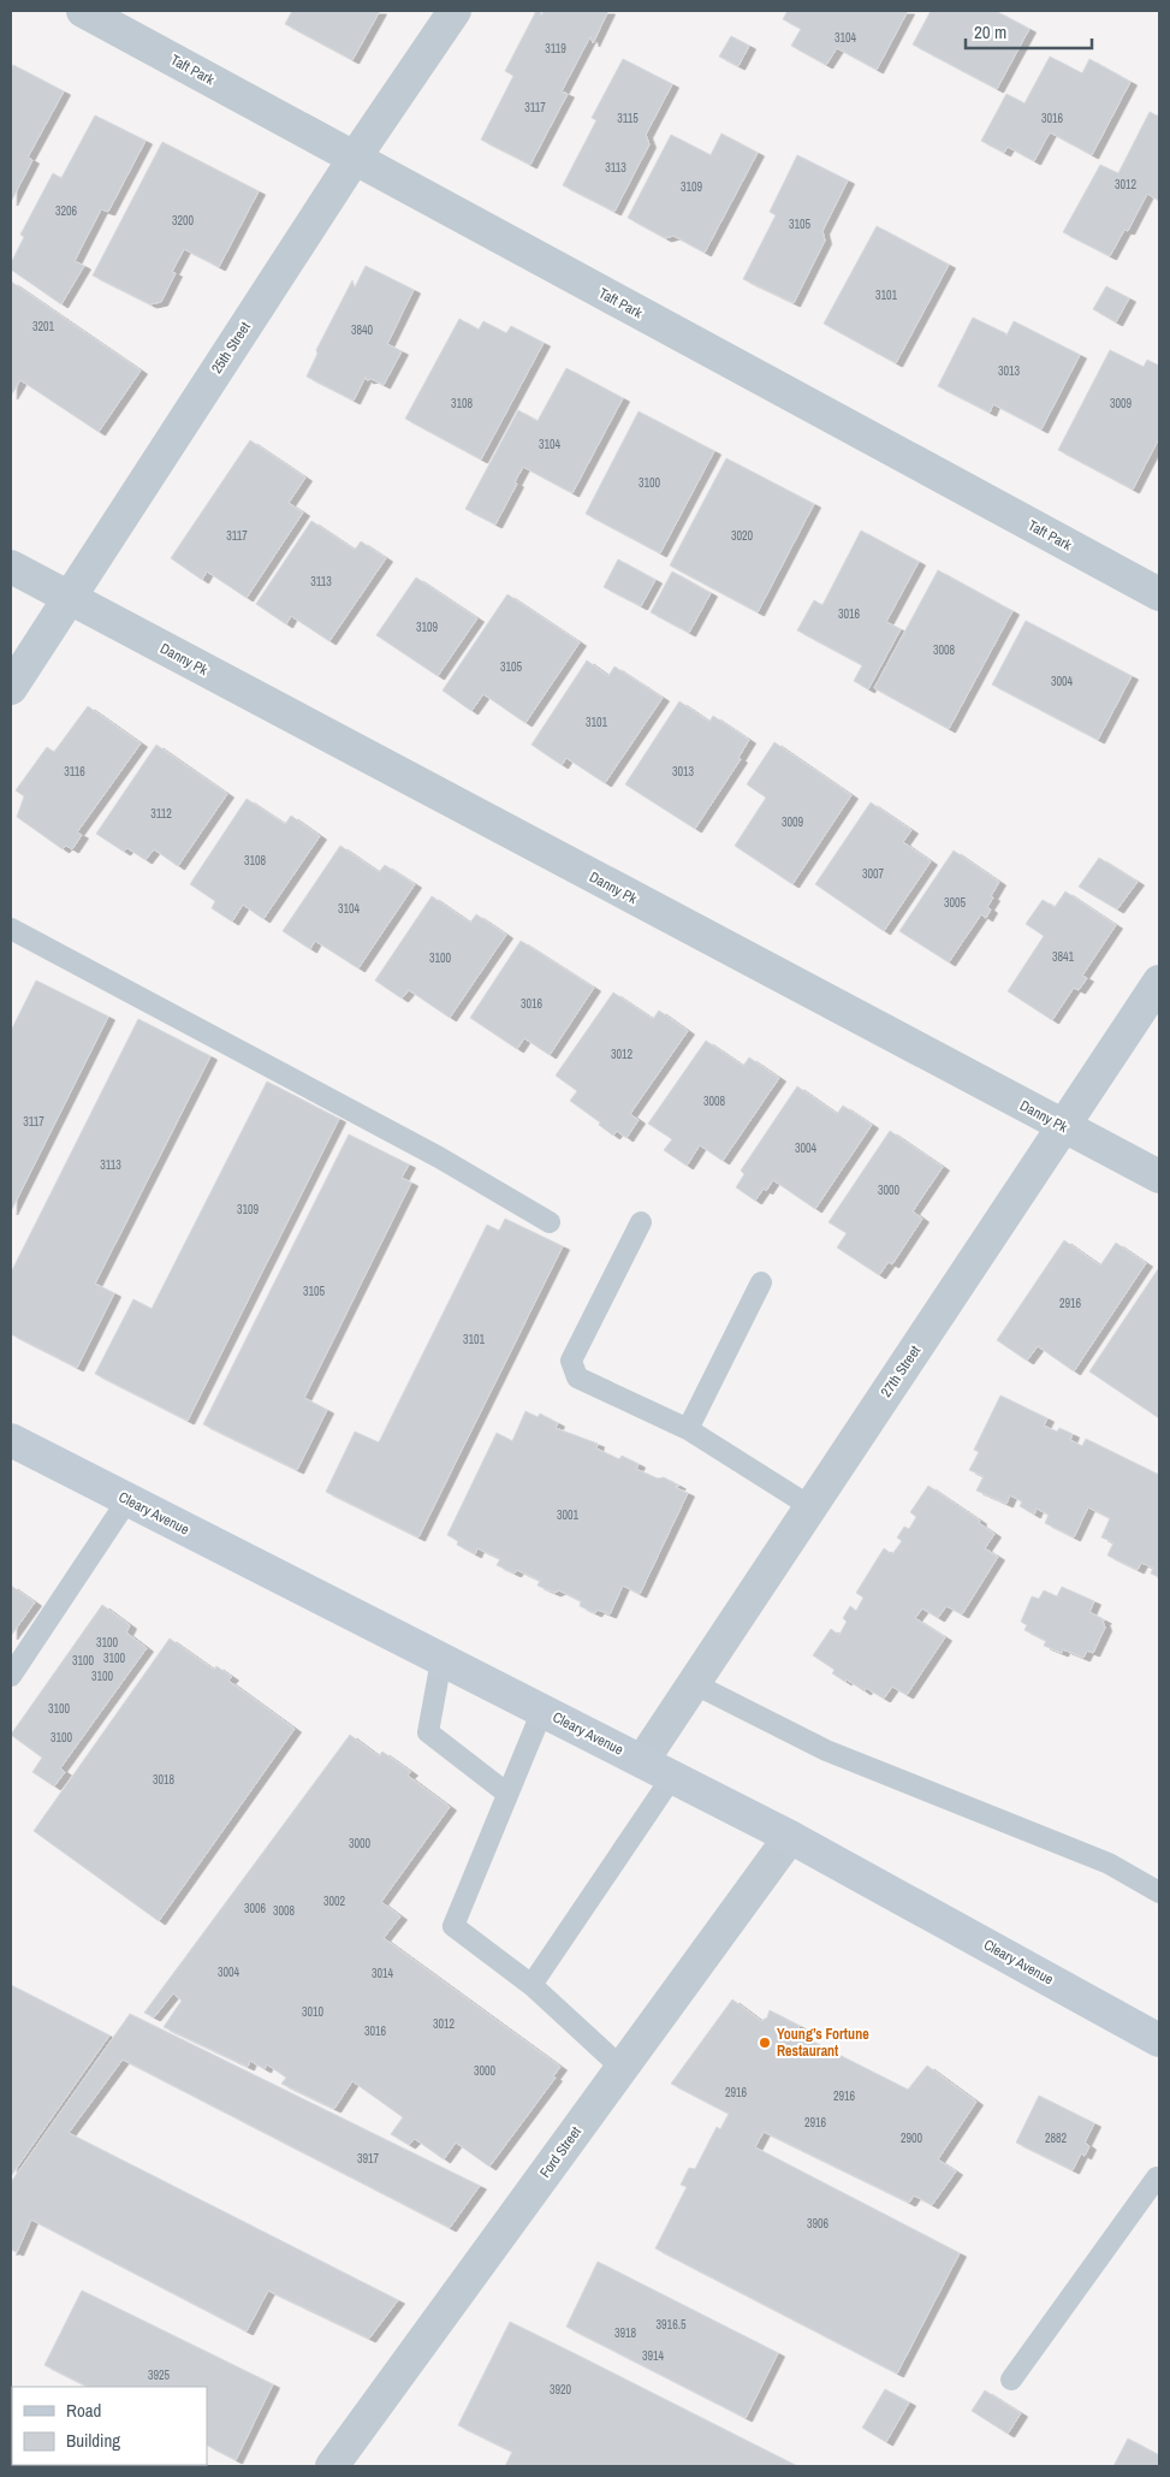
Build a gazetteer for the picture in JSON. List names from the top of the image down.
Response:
{
  "streets": {
    "street": [
      "Taft Park",
      "25th Street",
      "Danny Pk",
      "27th Street",
      "Cleary Avenue",
      "Ford Street"
    ]
  },
  "crossings": [
    ["Taft Park", "25th Street"],
    ["25th Street", "Danny Pk"],
    ["Danny Pk", "27th Street"],
    ["27th Street", "Cleary Avenue"],
    ["Cleary Avenue", "Ford Street"]
  ],
  "places": ["Young’s Fortune Restaurant"],
  "house_numbers": [
    "3104",
    "3119",
    "3117",
    "3115",
    "3016",
    "3113",
    "3012",
    "3109",
    "3206",
    "3200",
    "3105",
    "3101",
    "3201",
    "3840",
    "3013",
    "3108",
    "3009",
    "3104",
    "3100",
    "3117",
    "3020",
    "3113",
    "3016",
    "3109",
    "3008",
    "3105",
    "3004",
    "3101",
    "3116",
    "3013",
    "3112",
    "3009",
    "3108",
    "3007",
    "3005",
    "3104",
    "3841",
    "3100",
    "3016",
    "3012",
    "3008",
    "3117",
    "3004",
    "3113",
    "3000",
    "3109",
    "3105",
    "2916",
    "3101",
    "3001",
    "3100",
    "3100",
    "3100",
    "3100",
    "3100",
    "3100",
    "3018",
    "3000",
    "3002",
    "3006",
    "3008",
    "3004",
    "3014",
    "3010",
    "3012",
    "3016",
    "3000",
    "2916",
    "2916",
    "2916",
    "2900",
    "2882",
    "3917",
    "3906",
    "3916.5",
    "3918",
    "3914",
    "3925",
    "3920"
  ],
  "legend": ["Road", "Building"],
  "scale_bar": "20 m"
}
